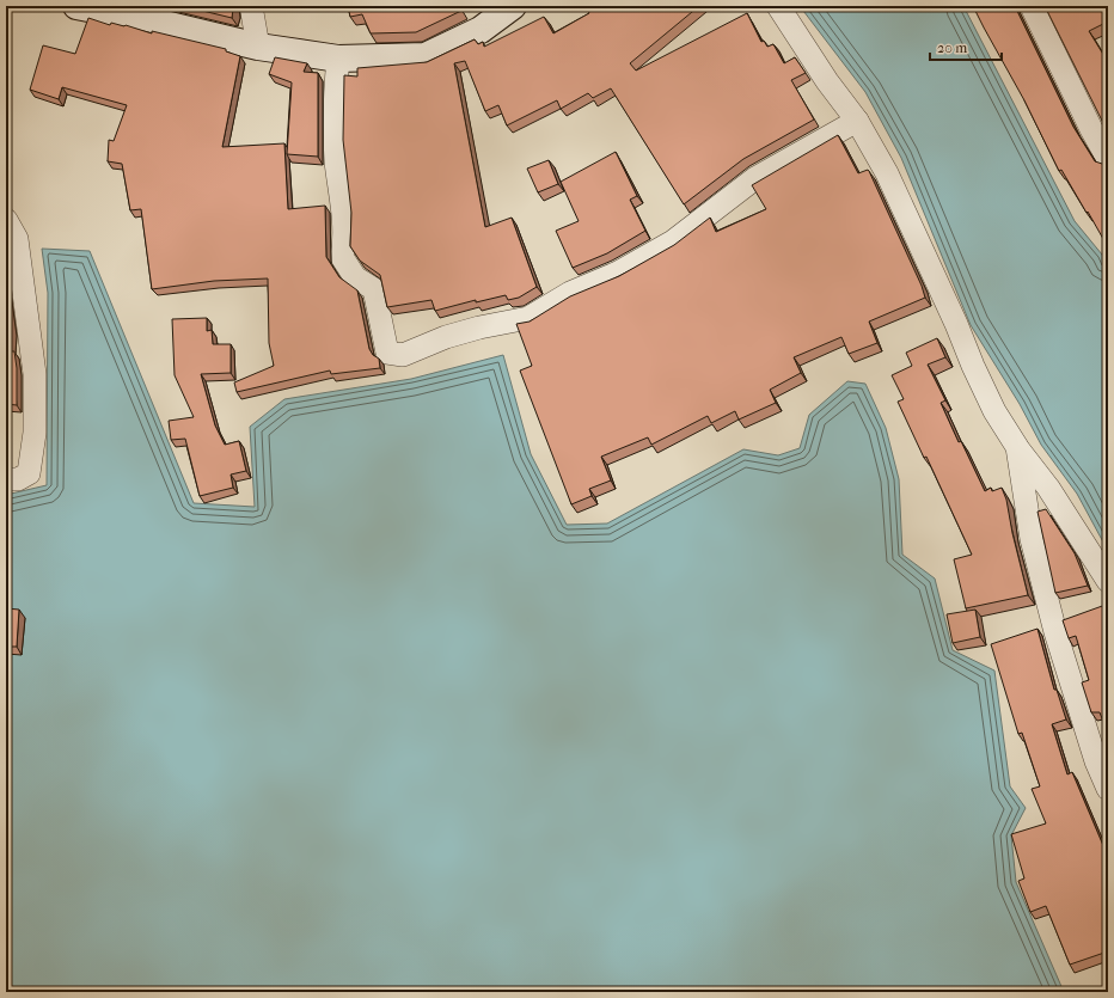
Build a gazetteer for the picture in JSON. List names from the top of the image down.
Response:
{
  "scale_bar": "20 m"
}
